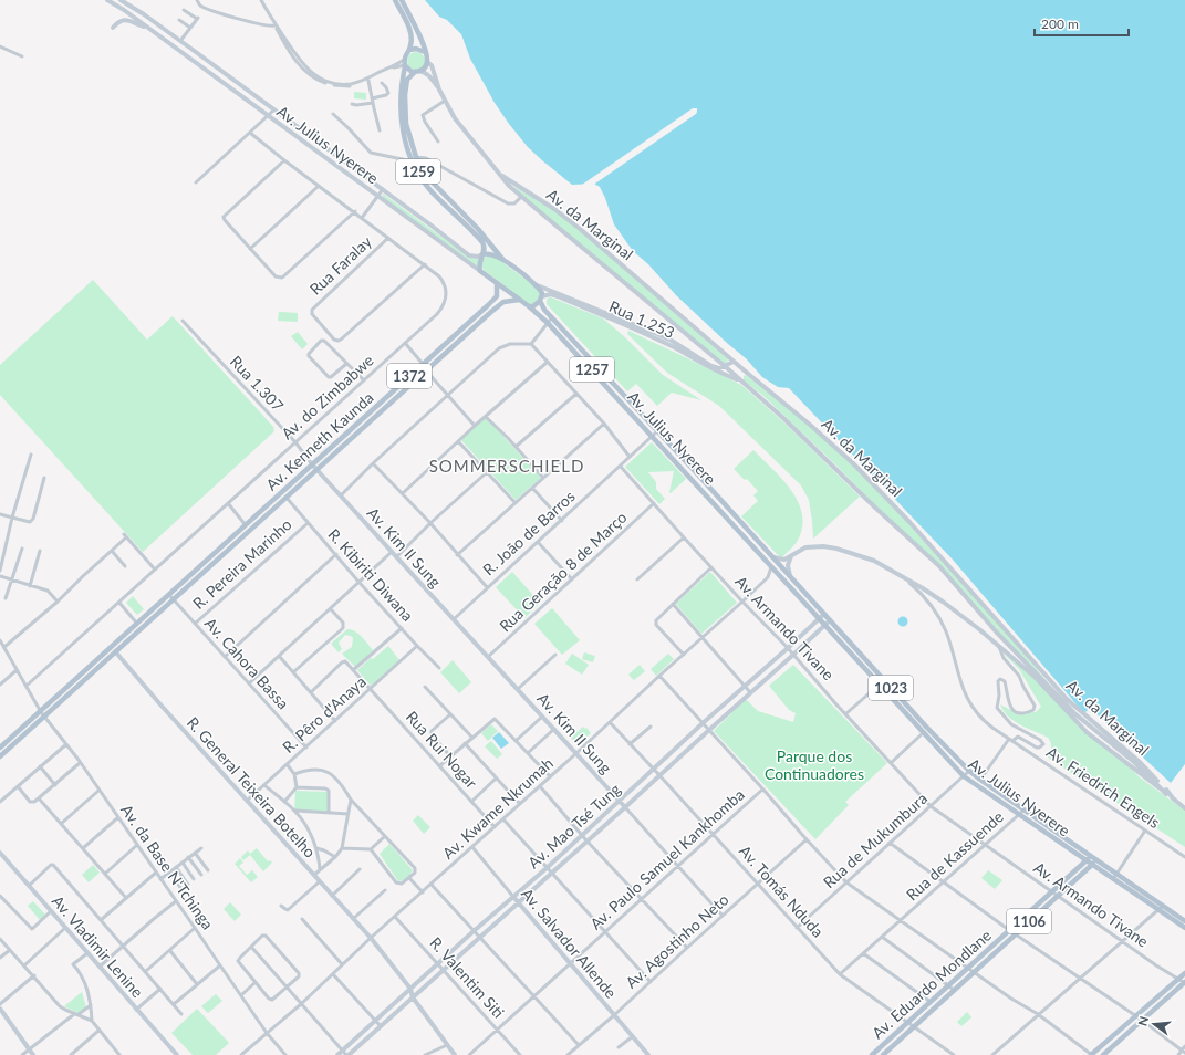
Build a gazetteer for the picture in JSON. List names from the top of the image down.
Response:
{
  "streets": {
    "main road": [
      "Av. Julius Nyerere",
      "1259",
      "Av. da Marginal",
      "Rua 1.253",
      "1257",
      "1372",
      "Av. Kenneth Kaunda",
      "Av. Kim Il Sung",
      "1023",
      "Av. Kim II Sung",
      "R. General Teixeira Botelho",
      "Av. Mao Tsé Tung",
      "1106",
      "Av. Salvador Allende",
      "Av. Vladimir Lenine",
      "Av. Eduardo Mondlane"
    ],
    "street": [
      "Rua Faralay",
      "Rua 1.307",
      "Av. do Zimbabwe",
      "R. João de Barros",
      "R. Pereira Marinho",
      "Rua Geração 8 de Março",
      "R. Kibiriti Diwana",
      "Av. Armando Tivane",
      "Av. Cahora Bassa",
      "R. Pêro d'Anaya",
      "Rua Rui Nogar",
      "Av. Friedrich Engels",
      "Av. Kwame Nkrumah",
      "Rua de Mukumbura",
      "Rua de Kassuende",
      "Av. Paulo Samuel Kankhomba",
      "Av. da Base N'Tchinga",
      "Av. Tomás Nduda",
      "Av. Agostinho Neto",
      "R. Valentim Siti"
    ]
  },
  "crossings": [
    ["Av. Julius Nyerere", "1259"],
    ["Av. Julius Nyerere", "Rua 1.253"],
    ["Av. Julius Nyerere", "1372"],
    ["Av. Julius Nyerere", "Av. Kenneth Kaunda"],
    ["Av. Julius Nyerere", "R. João de Barros"],
    ["Av. Julius Nyerere", "Av. Kwame Nkrumah"],
    ["Av. Julius Nyerere", "Av. Mao Tsé Tung"],
    ["Av. Julius Nyerere", "Rua de Mukumbura"],
    ["Av. Julius Nyerere", "Rua de Kassuende"],
    ["Av. Julius Nyerere", "Av. Eduardo Mondlane"],
    ["1259", "Av. da Marginal"],
    ["Av. da Marginal", "Rua 1.253"],
    ["Av. da Marginal", "Av. Friedrich Engels"],
    ["Rua Faralay", "Av. do Zimbabwe"],
    ["1372", "Av. Kenneth Kaunda"],
    ["Rua 1.307", "Av. do Zimbabwe"],
    ["Rua 1.307", "Av. Kenneth Kaunda"],
    ["Rua 1.307", "Av. Kim Il Sung"],
    ["Av. do Zimbabwe", "Av. da Base N'Tchinga"],
    ["Av. Kenneth Kaunda", "Av. Kim Il Sung"],
    ["Av. Kenneth Kaunda", "R. Kibiriti Diwana"],
    ["Av. Kenneth Kaunda", "Av. Cahora Bassa"],
    ["Av. Kenneth Kaunda", "R. General Teixeira Botelho"],
    ["Av. Kenneth Kaunda", "Av. da Base N'Tchinga"],
    ["R. João de Barros", "Av. Kim Il Sung"],
    ["R. João de Barros", "Av. Armando Tivane"],
    ["Av. Kim Il Sung", "Av. Kim II Sung"],
    ["R. Pereira Marinho", "R. Kibiriti Diwana"],
    ["R. Pereira Marinho", "Av. Cahora Bassa"],
    ["Rua Geração 8 de Março", "Av. Armando Tivane"],
    ["Rua Geração 8 de Março", "Av. Kim II Sung"],
    ["R. Kibiriti Diwana", "R. Pêro d'Anaya"],
    ["Av. Armando Tivane", "Av. Kwame Nkrumah"],
    ["Av. Armando Tivane", "Av. Mao Tsé Tung"],
    ["Av. Armando Tivane", "Rua de Mukumbura"],
    ["Av. Armando Tivane", "Rua de Kassuende"],
    ["Av. Armando Tivane", "Av. Eduardo Mondlane"],
    ["Av. Cahora Bassa", "R. Pêro d'Anaya"],
    ["R. Pêro d'Anaya", "Rua Rui Nogar"],
    ["R. Pêro d'Anaya", "R. General Teixeira Botelho"],
    ["Av. Kim II Sung", "Av. Kwame Nkrumah"],
    ["Av. Kim II Sung", "Av. Mao Tsé Tung"],
    ["Av. Kim II Sung", "Av. Paulo Samuel Kankhomba"],
    ["Av. Kim II Sung", "Av. Agostinho Neto"],
    ["Rua Rui Nogar", "Av. Kwame Nkrumah"],
    ["R. General Teixeira Botelho", "Av. Kwame Nkrumah"],
    ["R. General Teixeira Botelho", "Av. Mao Tsé Tung"],
    ["Av. Kwame Nkrumah", "Av. da Base N'Tchinga"],
    ["Av. Kwame Nkrumah", "Av. Tomás Nduda"],
    ["Av. Kwame Nkrumah", "Av. Salvador Allende"],
    ["Av. Kwame Nkrumah", "R. Valentim Siti"],
    ["Av. Mao Tsé Tung", "Av. Tomás Nduda"],
    ["Av. Mao Tsé Tung", "Av. Salvador Allende"],
    ["Av. Mao Tsé Tung", "R. Valentim Siti"],
    ["Rua de Mukumbura", "Av. Tomás Nduda"],
    ["Av. Paulo Samuel Kankhomba", "Av. Tomás Nduda"],
    ["Av. Paulo Samuel Kankhomba", "Av. Salvador Allende"],
    ["Av. Paulo Samuel Kankhomba", "R. Valentim Siti"],
    ["Av. Tomás Nduda", "Av. Agostinho Neto"],
    ["Av. Tomás Nduda", "Av. Eduardo Mondlane"],
    ["Av. Agostinho Neto", "Av. Salvador Allende"]
  ],
  "districts": ["SOMMERSCHIELD"],
  "parks": ["Parque dos Continuadores"],
  "scale_bar": "200 m",
  "north": "left"
}
